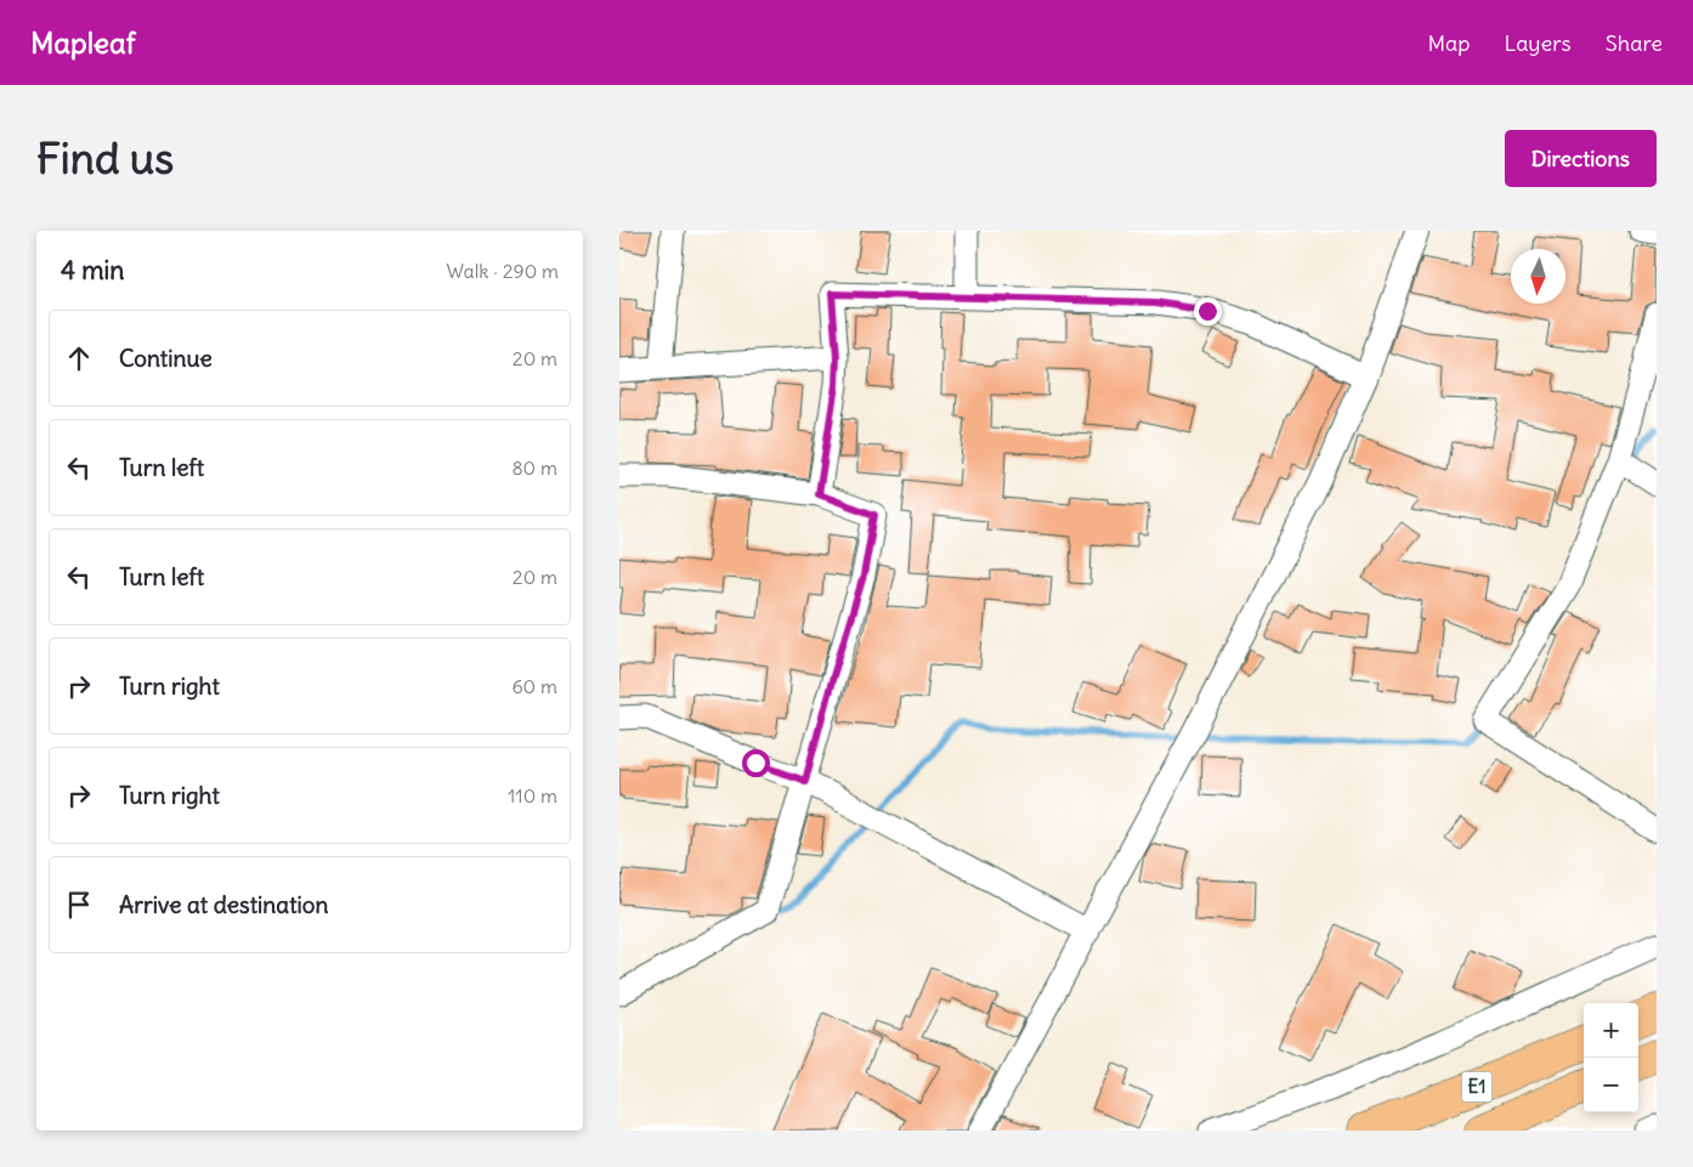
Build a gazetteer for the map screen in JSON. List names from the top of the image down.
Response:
{
  "streets": {
    "highway": ["E1"]
  },
  "north": "bottom",
  "page": {
    "header": "Mapleaf",
    "nav": ["Map", "Layers", "Share"],
    "buttons": "Directions",
    "title": "Find us",
    "heading": ["4 min", "Walk · 290 m"],
    "list": [
      ["Continue", "20 m"],
      ["Turn left", "80 m"],
      ["Turn left", "20 m"],
      ["Turn right", "60 m"],
      ["Turn right", "110 m"],
      "Arrive at destination"
    ],
    "map_buttons": ["+", "−"]
  }
}
